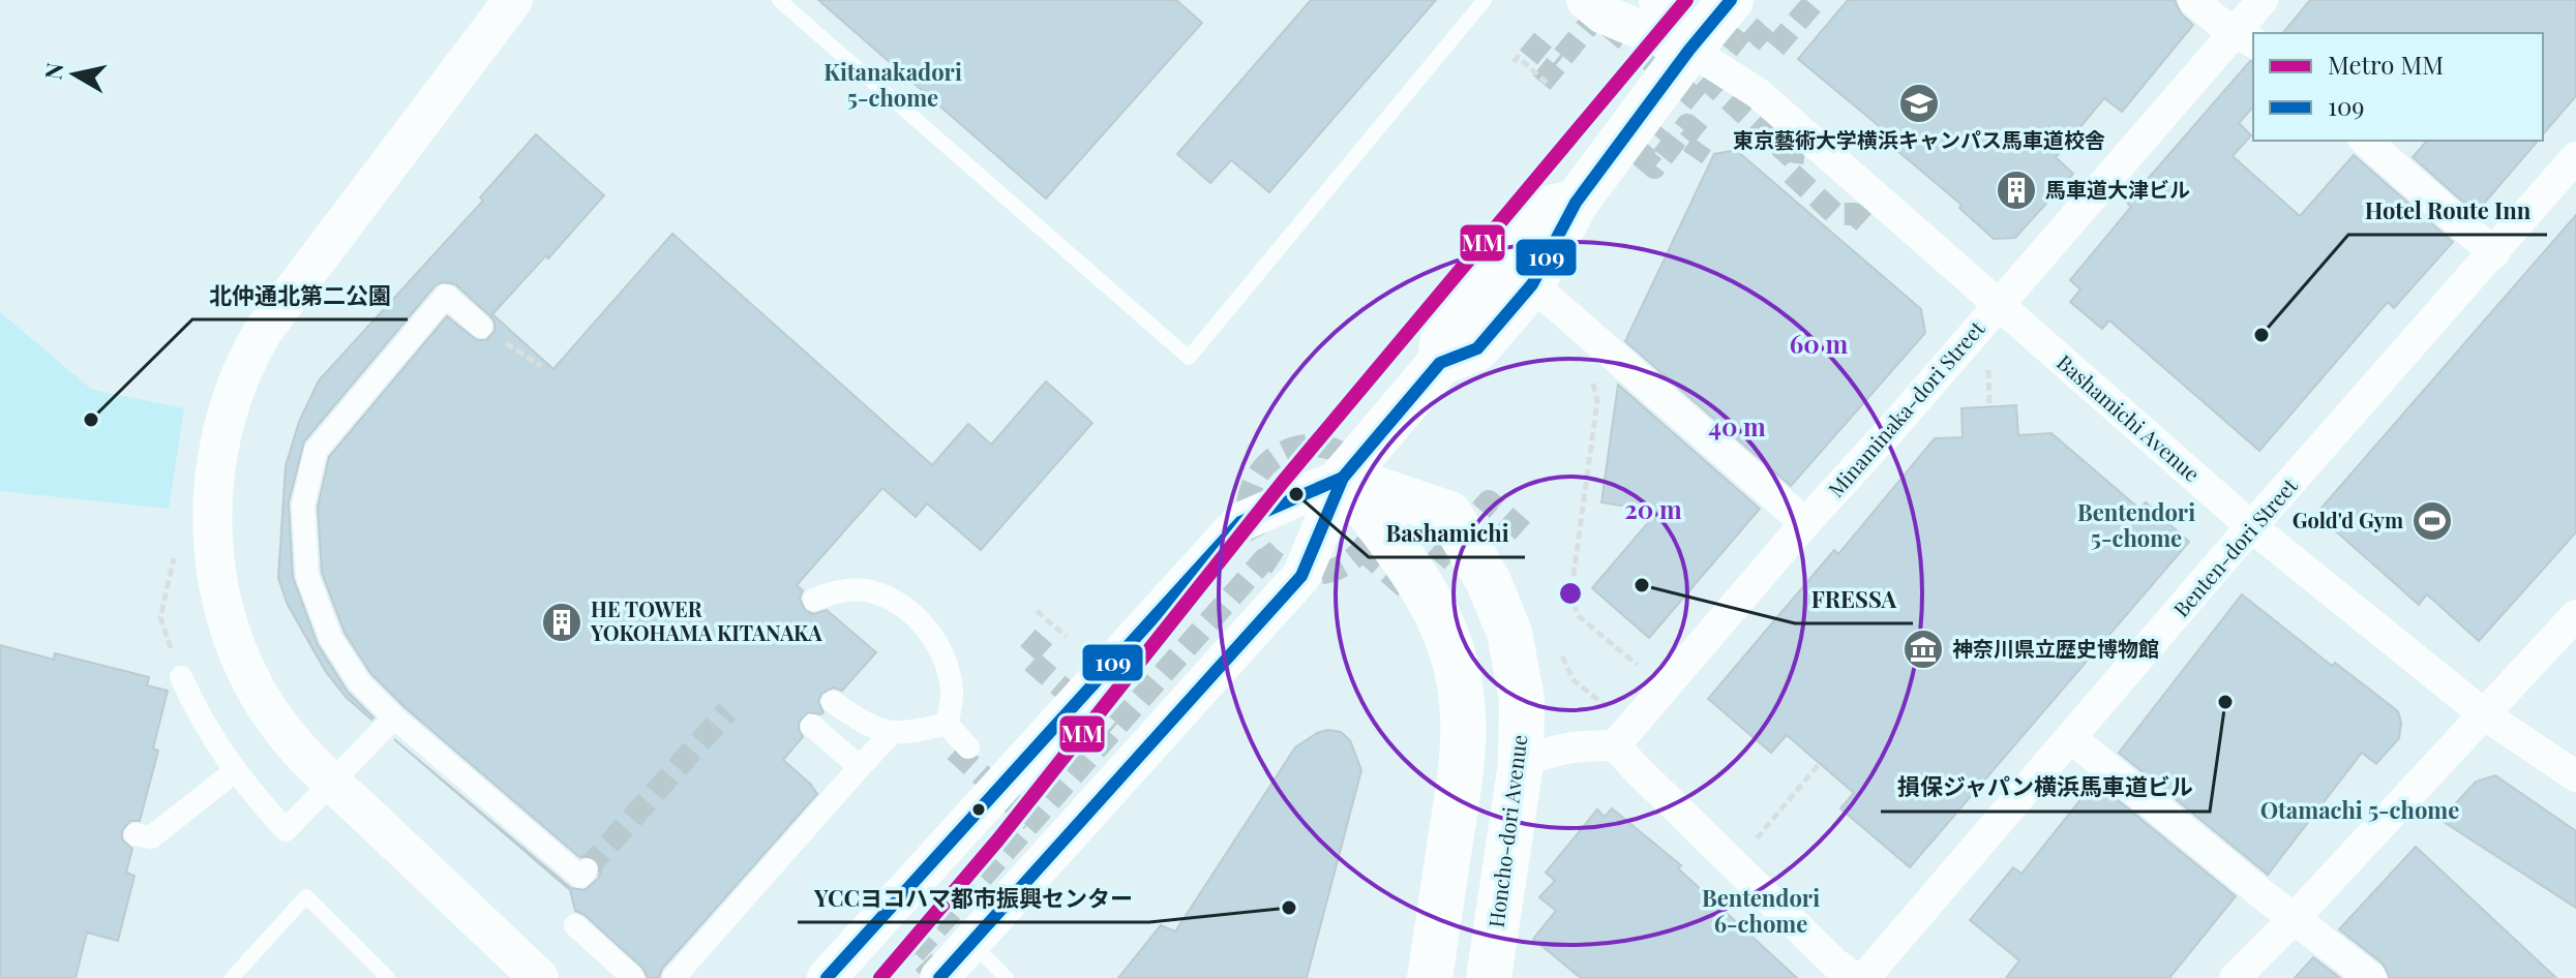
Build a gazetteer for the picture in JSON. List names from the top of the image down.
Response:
{
  "streets": {
    "highway": ["Honcho-dori Avenue"],
    "street": ["Minaminaka-dori Street", "Bashamichi Avenue", "Benten-dori Street"]
  },
  "crossings": [
    ["Minaminaka-dori Street", "Bashamichi Avenue"],
    ["Bashamichi Avenue", "Benten-dori Street"]
  ],
  "districts": [
    "Kitanakadori 5-chome",
    "Bentendori 5-chome",
    "Otamachi 5-chome",
    "Bentendori 6-chome"
  ],
  "places": {
    "school or university": ["東京藝術大学横浜キャンパス馬車道校舎"],
    "building": ["馬車道大津ビル", "HE TOWER YOKOHAMA KITANAKA"],
    "other": [
      "Hotel Route Inn",
      "北仲通北第二公園",
      "Bashamichi",
      "FRESSA",
      "損保ジャパン横浜馬車道ビル",
      "YCCヨコハマ都市振興センター"
    ],
    "sports": ["Gold'd Gym"],
    "museum": ["神奈川県立歴史博物館"]
  },
  "lines": ["metro line MM", "transit line 109"],
  "legend": ["Metro MM", "109"],
  "north": "left",
  "rings": ["60 m", "40 m", "20 m"]
}
